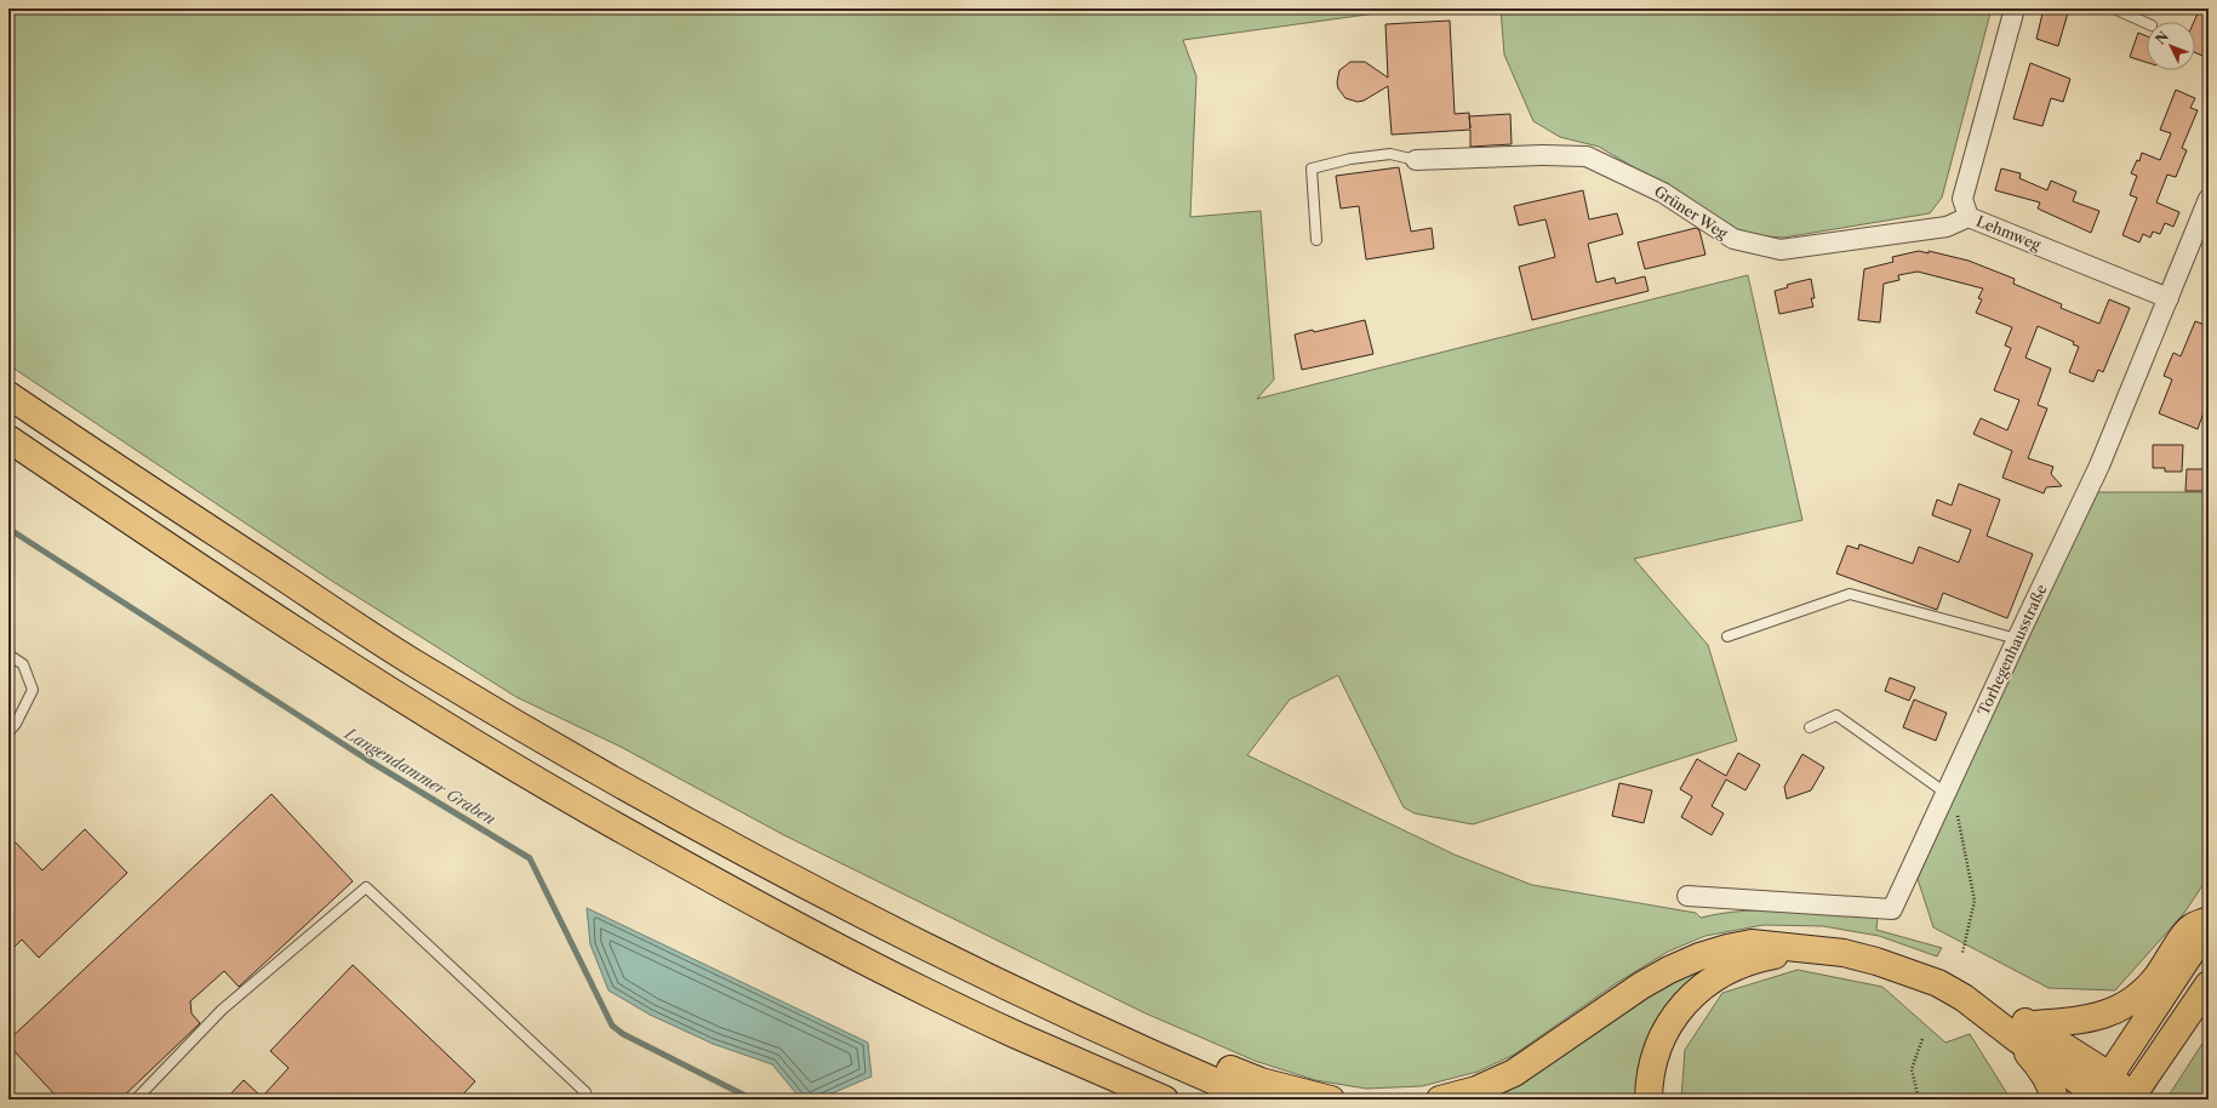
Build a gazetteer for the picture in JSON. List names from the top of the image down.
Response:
{
  "streets": {
    "street": ["Grüner Weg", "Lehmweg", "Torhegenhausstraße"]
  },
  "crossings": [
    ["Grüner Weg", "Lehmweg"],
    ["Lehmweg", "Torhegenhausstraße"]
  ],
  "water": ["Langendammer Graben"],
  "north": "top left"
}
